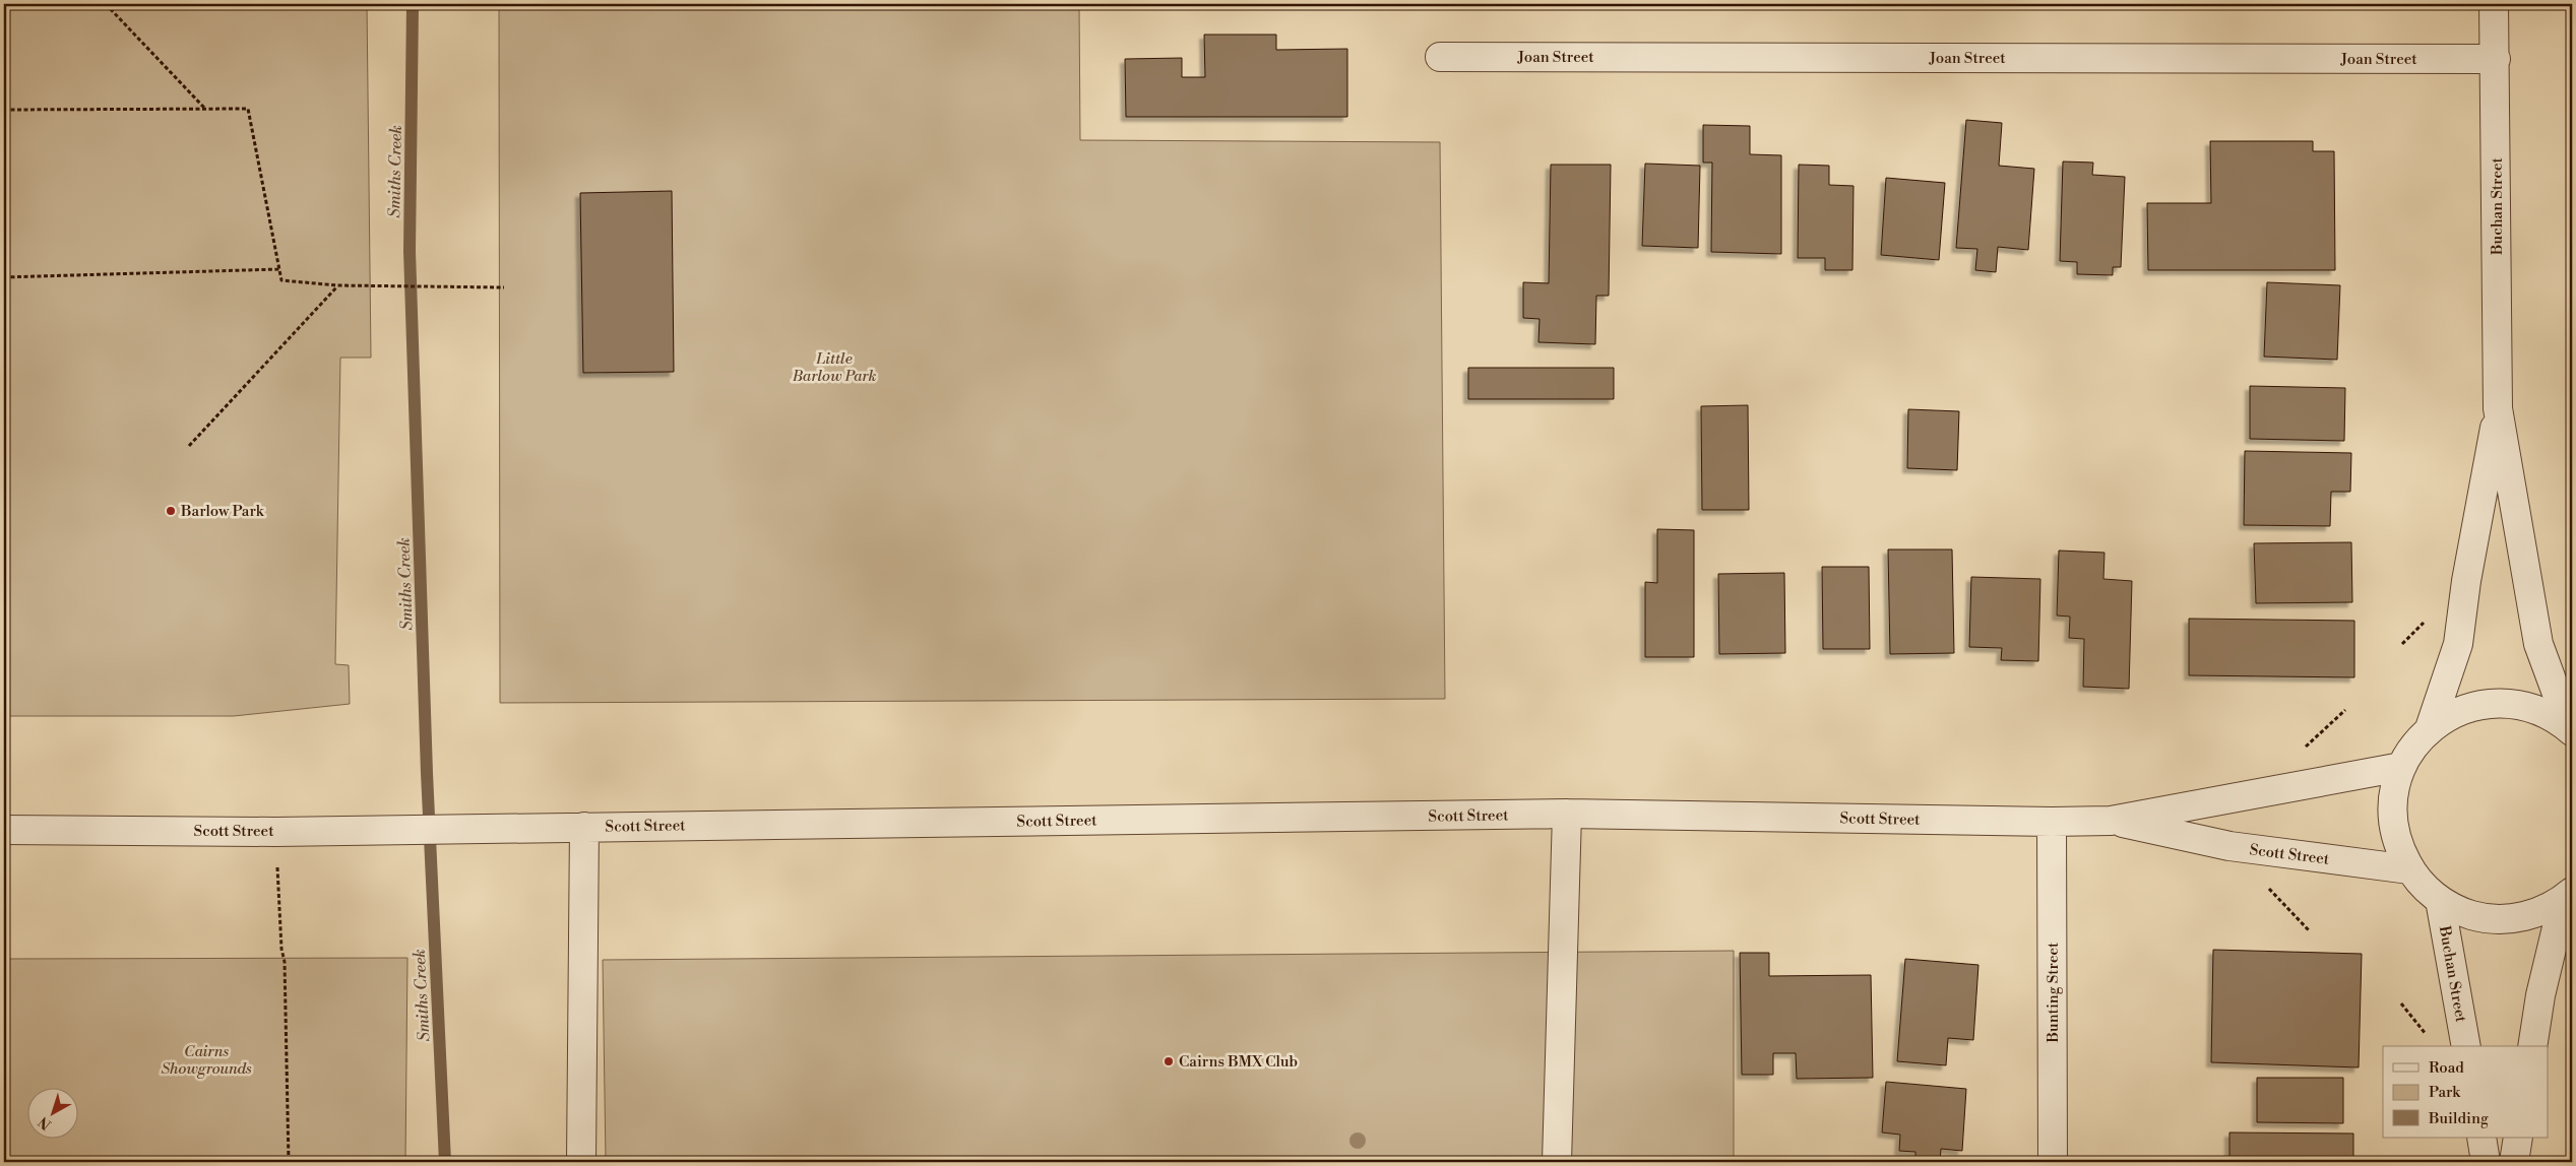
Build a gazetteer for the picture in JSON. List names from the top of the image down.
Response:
{
  "streets": {
    "street": [
      "Joan Street",
      "Buchan Street",
      "Scott Street",
      "Bunting Street"
    ]
  },
  "crossings": [
    ["Joan Street", "Buchan Street"],
    ["Scott Street", "Bunting Street"]
  ],
  "water": ["Smiths Creek"],
  "parks": ["Little Barlow Park", "Cairns Showgrounds"],
  "places": ["Barlow Park", "Cairns BMX Club"],
  "legend": ["Road", "Park", "Building"],
  "north": "bottom left"
}
